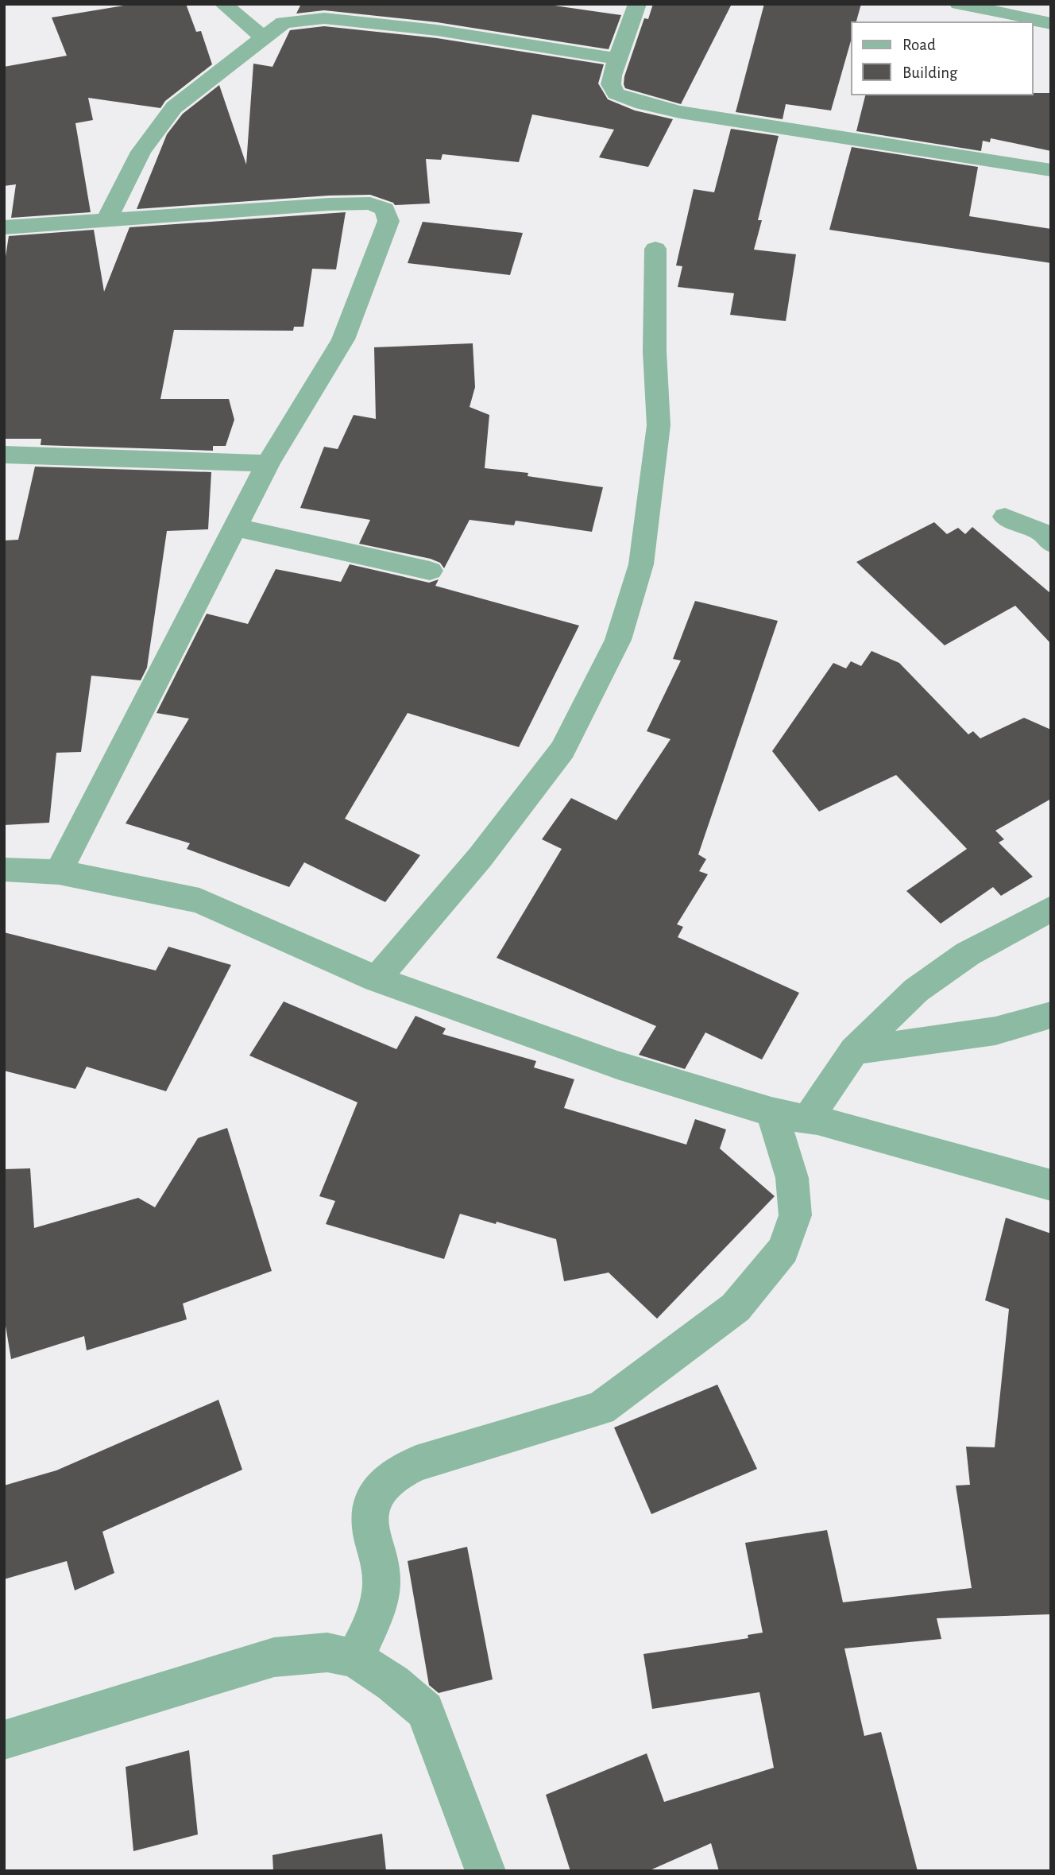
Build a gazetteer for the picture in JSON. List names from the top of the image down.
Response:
{
  "legend": ["Road", "Building"]
}
